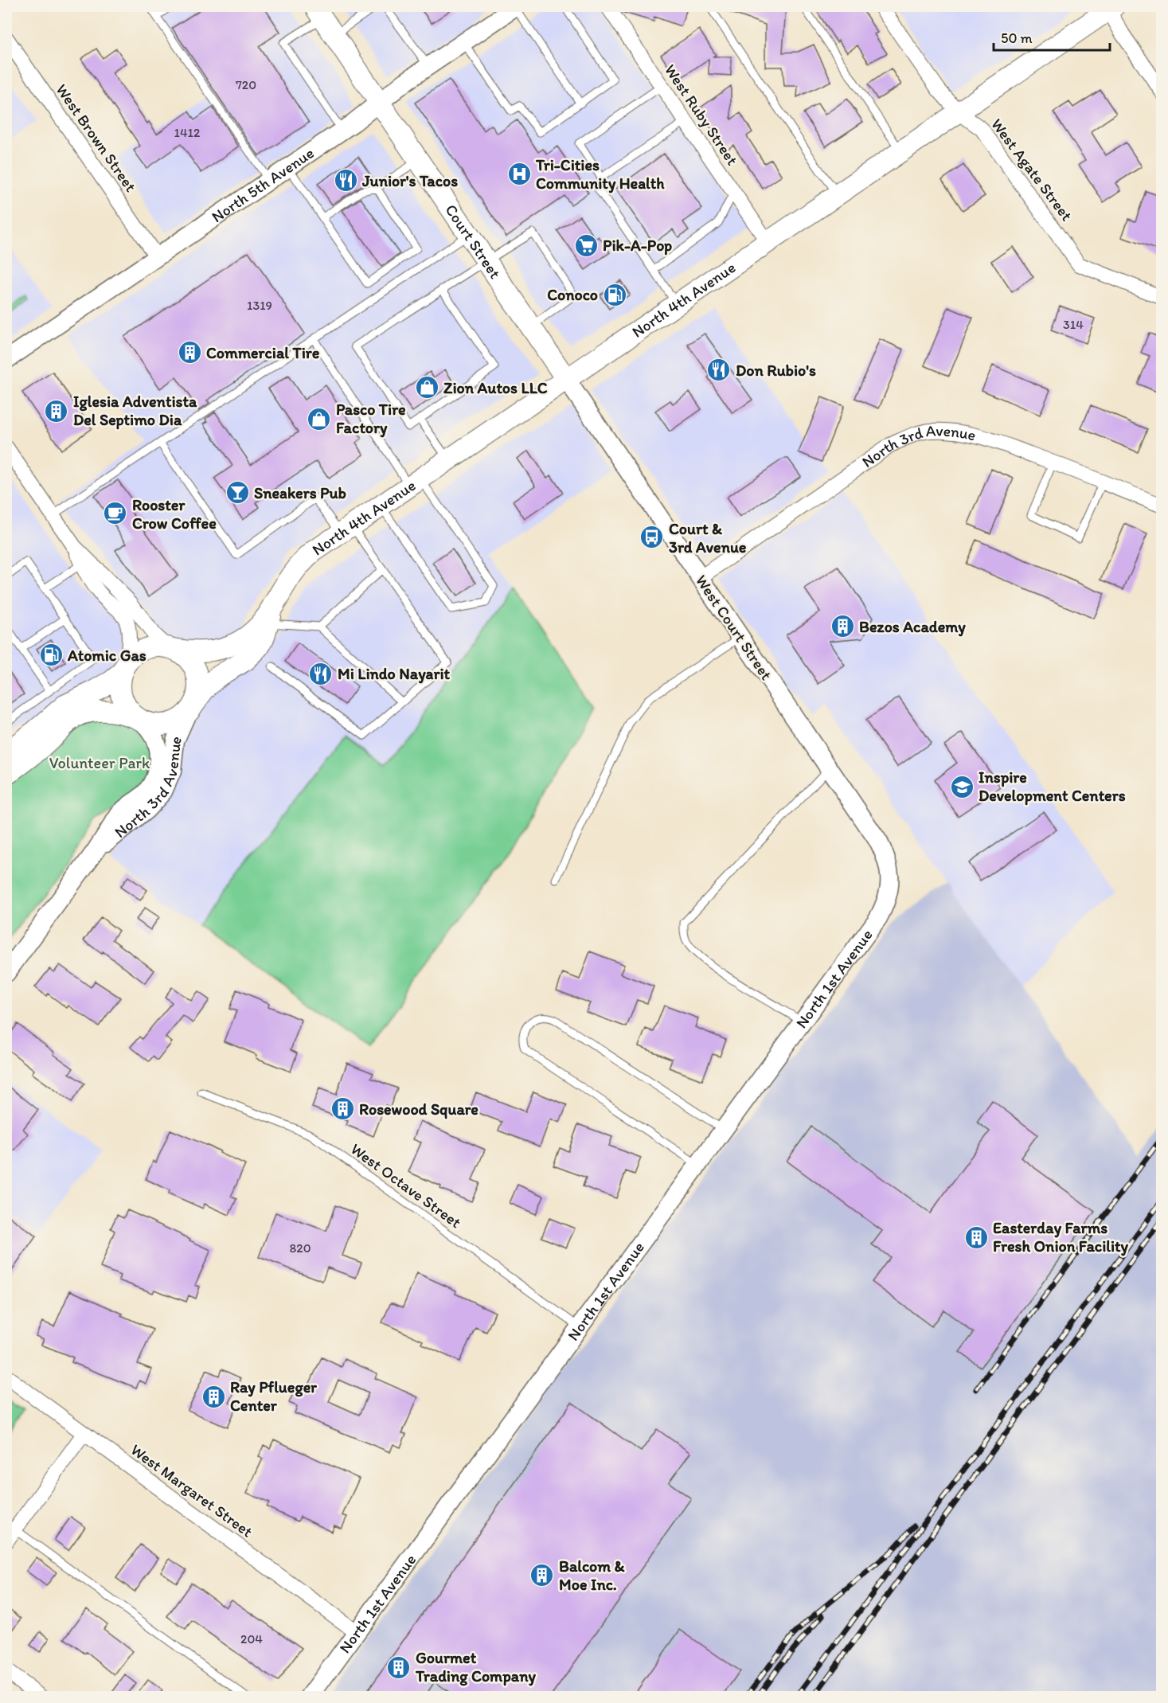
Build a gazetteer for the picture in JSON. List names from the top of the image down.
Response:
{
  "streets": {
    "main road": ["Court Street", "North 4th Avenue"],
    "street": [
      "West Ruby Street",
      "West Brown Street",
      "West Agate Street",
      "North 5th Avenue",
      "North 3rd Avenue",
      "West Court Street",
      "North 1st Avenue",
      "West Margaret Street"
    ],
    "lane": ["West Octave Street"]
  },
  "crossings": [
    ["West Ruby Street", "North 4th Avenue"],
    ["West Brown Street", "North 5th Avenue"],
    ["West Agate Street", "North 4th Avenue"],
    ["North 5th Avenue", "Court Street"],
    ["Court Street", "North 4th Avenue"],
    ["Court Street", "West Court Street"],
    ["North 4th Avenue", "North 3rd Avenue"],
    ["North 4th Avenue", "West Court Street"],
    ["North 3rd Avenue", "West Court Street"],
    ["West Court Street", "North 1st Avenue"],
    ["North 1st Avenue", "West Octave Street"],
    ["North 1st Avenue", "West Margaret Street"]
  ],
  "parks": ["Volunteer Park"],
  "places": {
    "hospital": ["Tri-Cities Community Health"],
    "restaurant": ["Junior's Tacos", "Don Rubio's", "Mi Lindo Nayarit"],
    "supermarket": ["Pik-A-Pop"],
    "fuel station": ["Conoco", "Atomic Gas"],
    "building": [
      "Commercial Tire",
      "Iglesia Adventista Del Septimo Dia",
      "Bezos Academy",
      "Rosewood Square",
      "Easterday Farms Fresh Onion Facility",
      "Ray Pflueger Center",
      "Balcom & Moe Inc.",
      "Gourmet Trading Company"
    ],
    "shop": ["Zion Autos LLC", "Pasco Tire Factory"],
    "bar": ["Sneakers Pub"],
    "cafe": ["Rooster Crow Coffee"],
    "bus stop": ["Court & 3rd Avenue"],
    "school or university": ["Inspire Development Centers"]
  },
  "house_numbers": [
    "720",
    "1412",
    "1319",
    "314",
    "820",
    "204"
  ],
  "scale_bar": "50 m"
}
